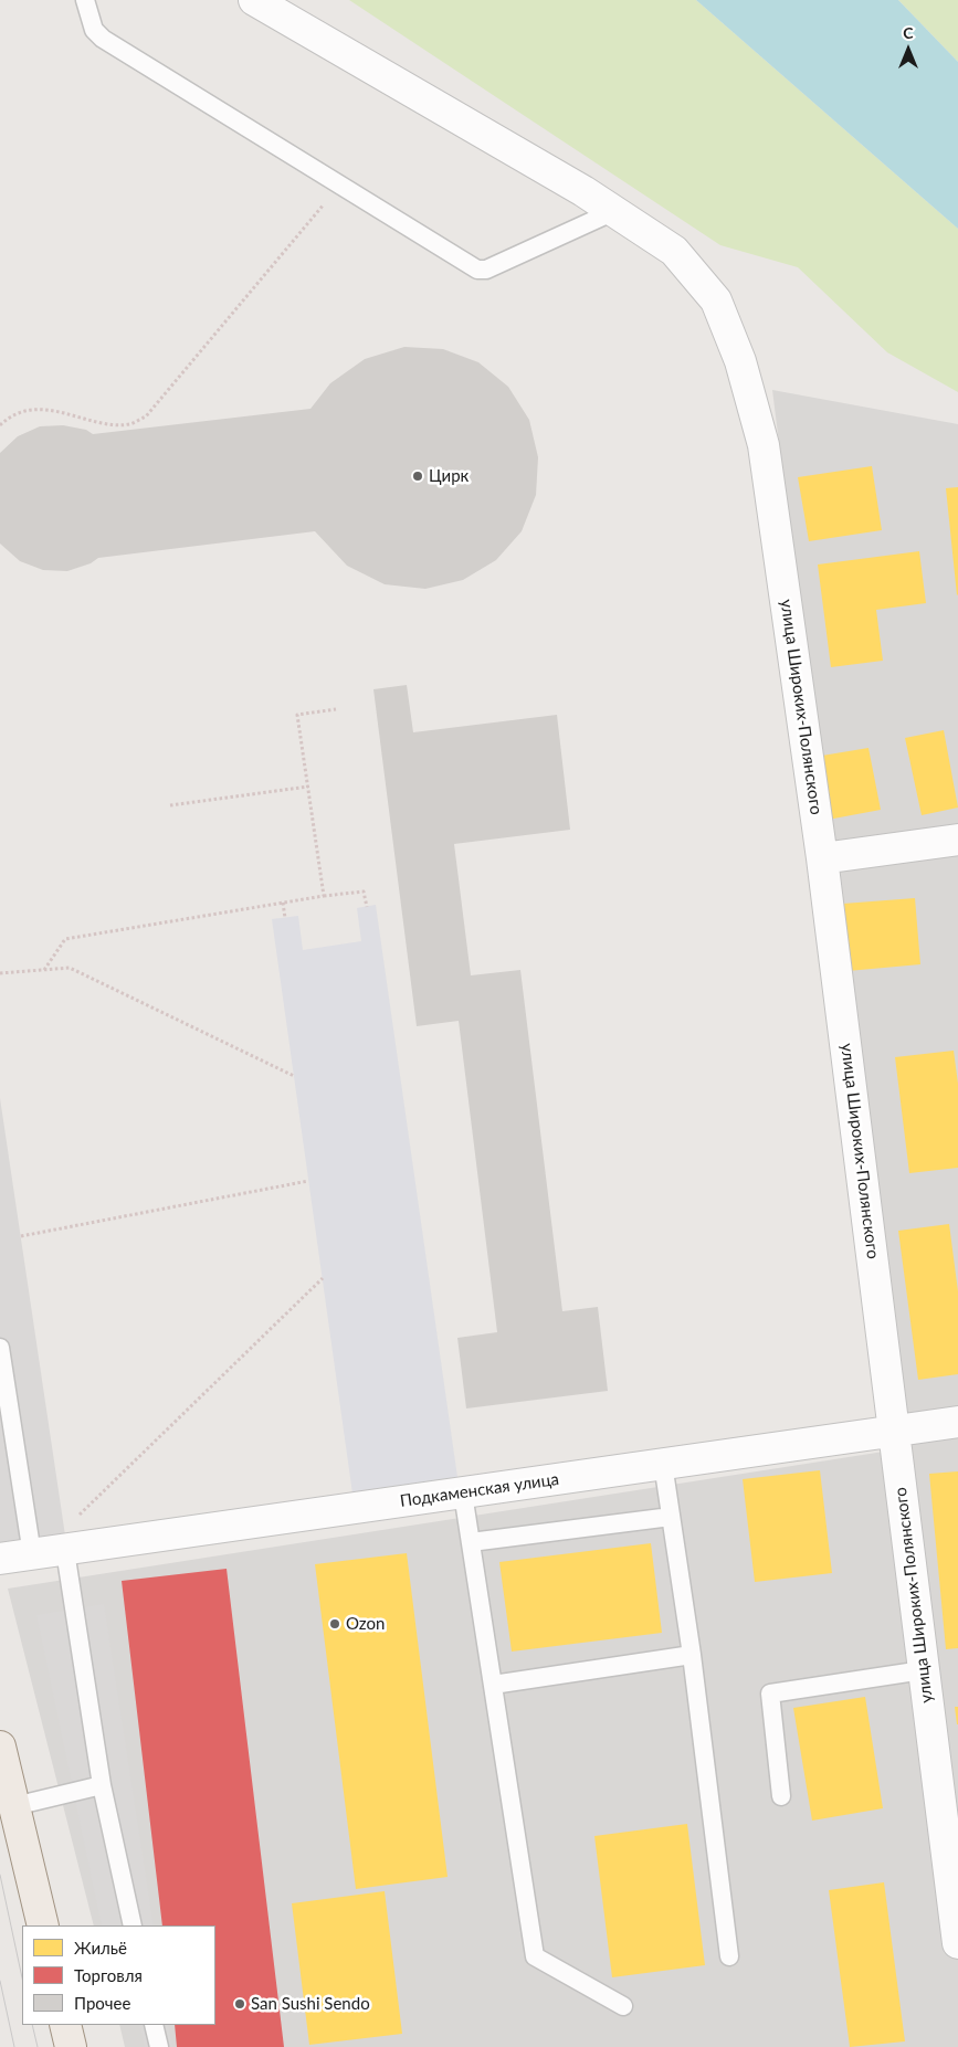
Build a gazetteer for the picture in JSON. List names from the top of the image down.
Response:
{
  "streets": {
    "street": ["улица Широких-Полянского", "Подкаменская улица"]
  },
  "crossings": [
    ["улица Широких-Полянского", "Подкаменская улица"]
  ],
  "places": ["Цирк", "Ozon", "San Sushi Sendo"],
  "legend": ["Жильё", "Торговля", "Прочее"],
  "north": "top"
}
